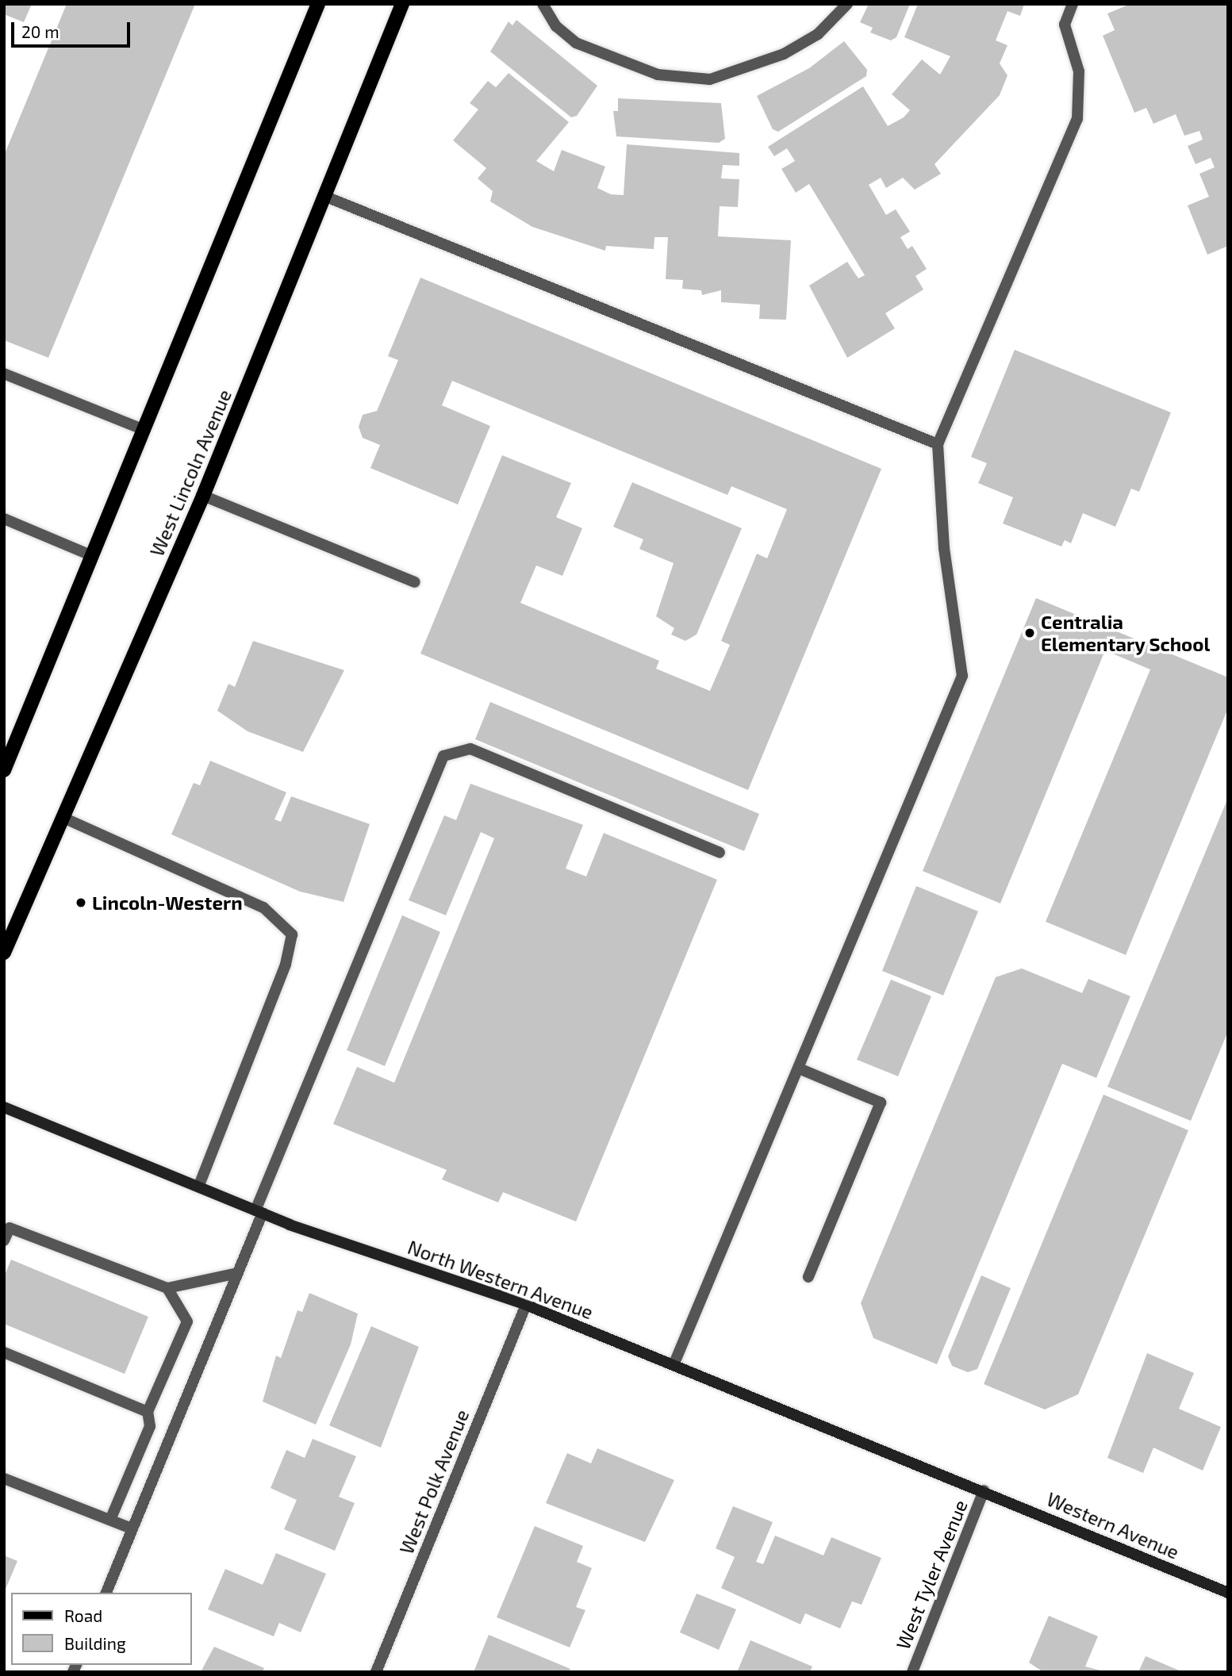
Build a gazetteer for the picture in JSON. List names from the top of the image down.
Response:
{
  "streets": {
    "main road": ["West Lincoln Avenue", "North Western Avenue", "Western Avenue"],
    "street": ["West Polk Avenue", "West Tyler Avenue"]
  },
  "crossings": [
    ["North Western Avenue", "West Polk Avenue"],
    ["North Western Avenue", "Western Avenue"],
    ["North Western Avenue", "West Tyler Avenue"],
    ["Western Avenue", "West Tyler Avenue"]
  ],
  "places": ["Centralia Elementary School", "Lincoln-Western"],
  "legend": ["Road", "Building"],
  "scale_bar": "20 m"
}
